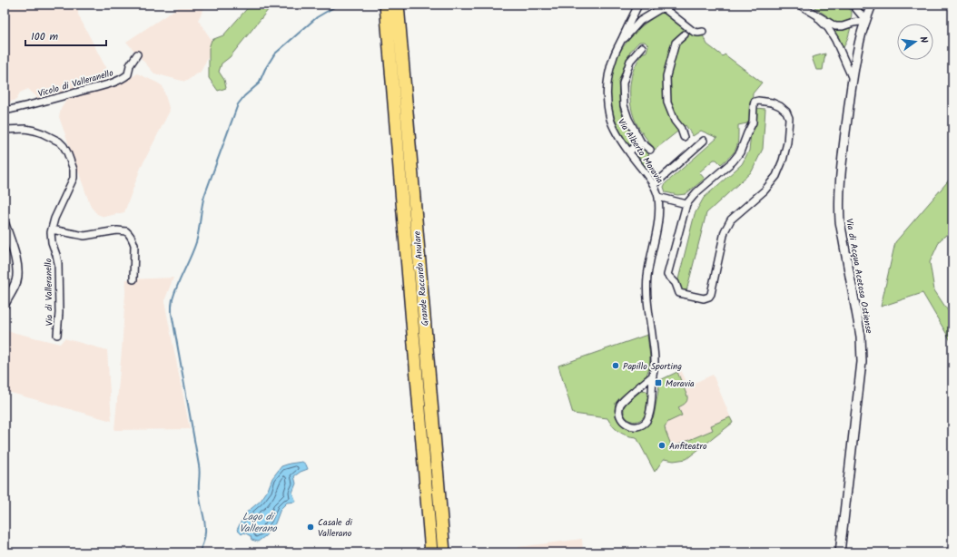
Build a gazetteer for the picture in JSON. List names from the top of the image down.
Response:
{
  "streets": {
    "highway": ["Grande Raccordo Anulare"],
    "street": [
      "Vicolo di Valleranello",
      "Via Alberto Moravia",
      "Via di Acqua Acetosa Ostiense",
      "Via di Valleranello"
    ]
  },
  "water": ["Lago di Vallerano"],
  "places": {
    "other": ["Papillo Sporting", "Anfiteatro", "Casale di Vallerano"],
    "transit": ["Moravia"]
  },
  "scale_bar": "100 m",
  "north": "right"
}
